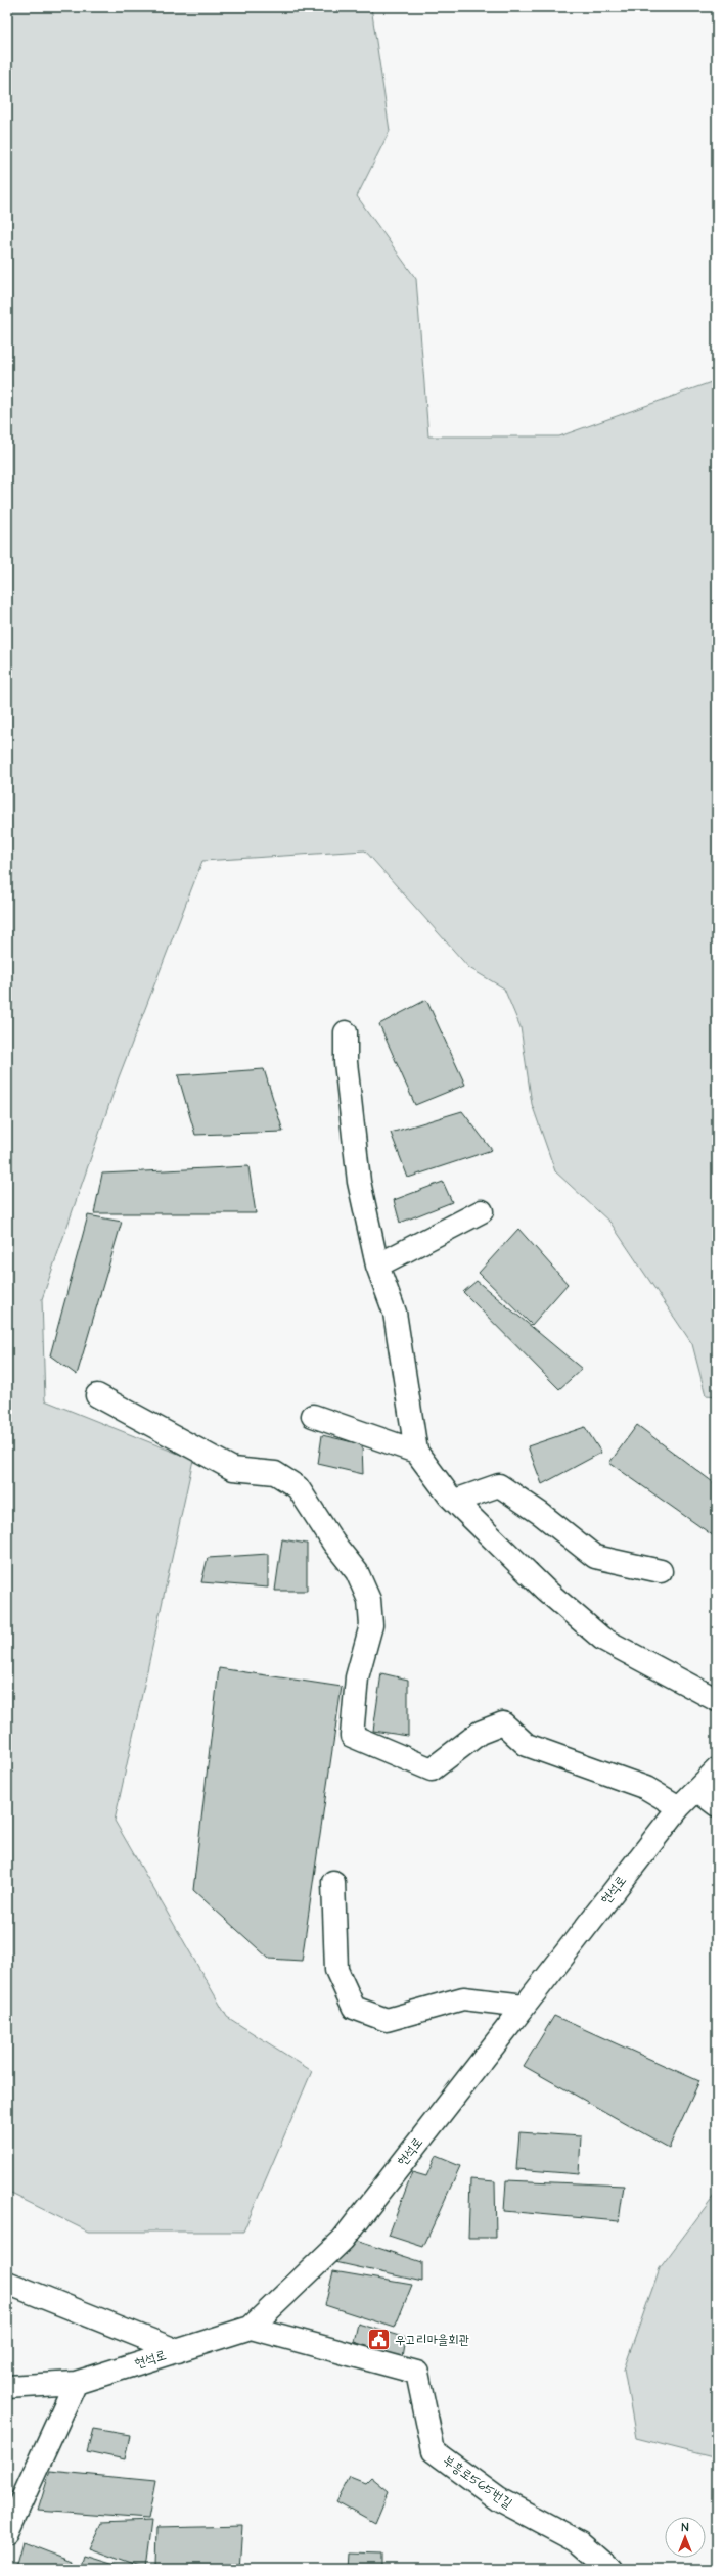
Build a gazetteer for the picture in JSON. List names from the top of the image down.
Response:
{
  "streets": {
    "street": ["현석로", "부흥로565번길"]
  },
  "crossings": [
    ["현석로", "부흥로565번길"]
  ],
  "places": {
    "public building": ["우고리마을회관"]
  },
  "north": "top"
}
